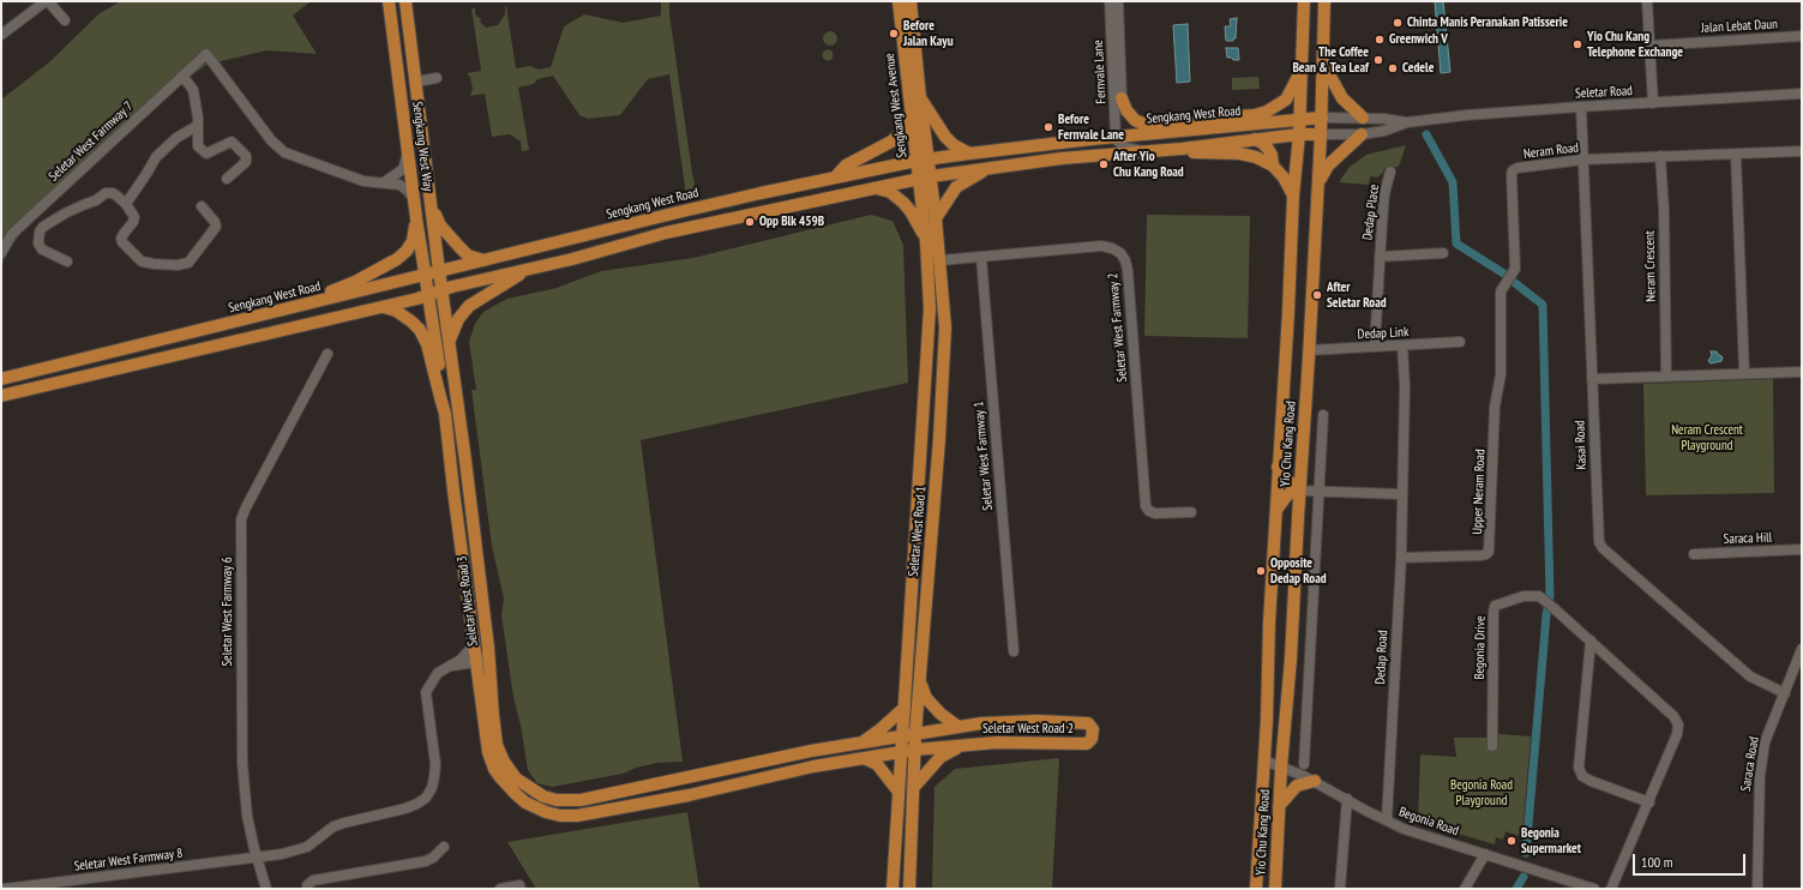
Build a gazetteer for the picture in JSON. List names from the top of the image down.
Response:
{
  "streets": {
    "main road": [
      "Sengkang West Avenue",
      "Sengkang West Road",
      "Sengkang West Way",
      "Yio Chu Kang Road",
      "Seletar West Road 1",
      "Seletar West Road 3",
      "Seletar West Road 2"
    ],
    "street": [
      "Jalan Lebat Daun",
      "Fernvale Lane",
      "Seletar Road",
      "Seletar West Farmway 7",
      "Neram Road",
      "Dedap Place",
      "Neram Crescent",
      "Seletar West Farmway 2",
      "Dedap Link",
      "Kasai Road",
      "Seletar West Farmway 1",
      "Upper Neram Road",
      "Saraca Hill",
      "Seletar West Farmway 6",
      "Begonia Drive",
      "Dedap Road",
      "Saraca Road",
      "Begonia Road",
      "Seletar West Farmway 8"
    ]
  },
  "crossings": [
    ["Fernvale Lane", "Sengkang West Road"],
    ["Seletar Road", "Sengkang West Road"],
    ["Seletar Road", "Yio Chu Kang Road"],
    ["Seletar Road", "Kasai Road"],
    ["Sengkang West Avenue", "Sengkang West Road"],
    ["Sengkang West Avenue", "Seletar West Road 1"],
    ["Sengkang West Road", "Sengkang West Way"],
    ["Sengkang West Road", "Yio Chu Kang Road"],
    ["Sengkang West Way", "Seletar West Road 3"],
    ["Neram Road", "Neram Crescent"],
    ["Neram Road", "Kasai Road"],
    ["Neram Road", "Upper Neram Road"],
    ["Dedap Place", "Dedap Link"],
    ["Seletar West Farmway 2", "Seletar West Farmway 1"],
    ["Seletar West Farmway 2", "Seletar West Road 1"],
    ["Dedap Link", "Yio Chu Kang Road"],
    ["Dedap Link", "Dedap Road"],
    ["Yio Chu Kang Road", "Begonia Road"],
    ["Kasai Road", "Saraca Road"],
    ["Upper Neram Road", "Dedap Road"],
    ["Seletar West Road 1", "Seletar West Road 2"],
    ["Seletar West Road 3", "Seletar West Road 2"],
    ["Seletar West Road 3", "Seletar West Farmway 8"],
    ["Seletar West Farmway 6", "Seletar West Farmway 8"],
    ["Dedap Road", "Begonia Road"]
  ],
  "parks": ["Neram Crescent Playground", "Begonia Road Playground"],
  "places": [
    "Chinta Manis Peranakan Patisserie",
    "Before Jalan Kayu",
    "Greenwich V",
    "Yio Chu Kang Telephone Exchange",
    "The Coffee Bean & Tea Leaf",
    "Cedele",
    "Before Fernvale Lane",
    "After Yio Chu Kang Road",
    "Opp Blk 459B",
    "After Seletar Road",
    "Opposite Dedap Road",
    "Begonia Supermarket"
  ],
  "scale_bar": "100 m"
}
